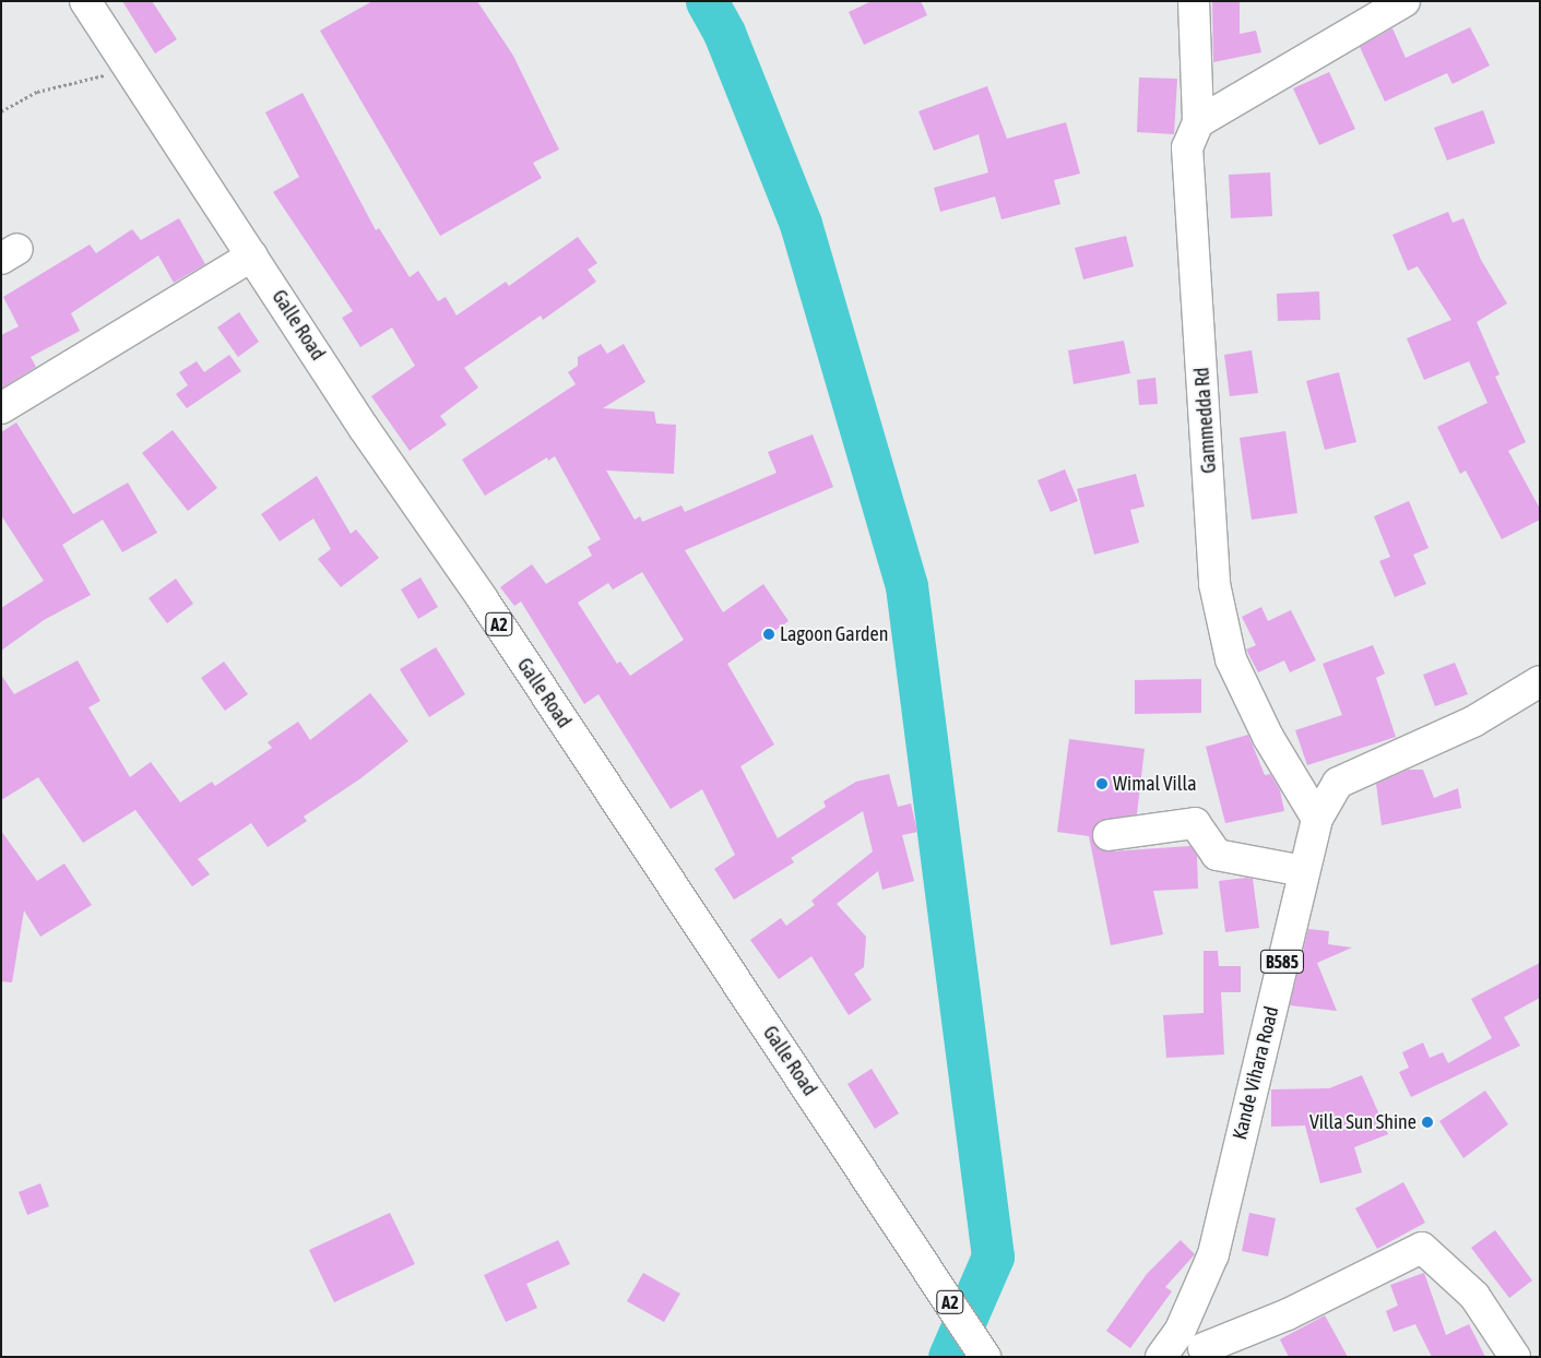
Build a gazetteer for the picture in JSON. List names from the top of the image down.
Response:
{
  "streets": {
    "main road": [
      "Galle Road",
      "Gammedda Rd",
      "A2",
      "B585",
      "Kande Vihara Road"
    ]
  },
  "crossings": [
    ["Gammedda Rd", "Kande Vihara Road"]
  ],
  "places": ["Lagoon Garden", "Wimal Villa", "Villa Sun Shine"]
}
